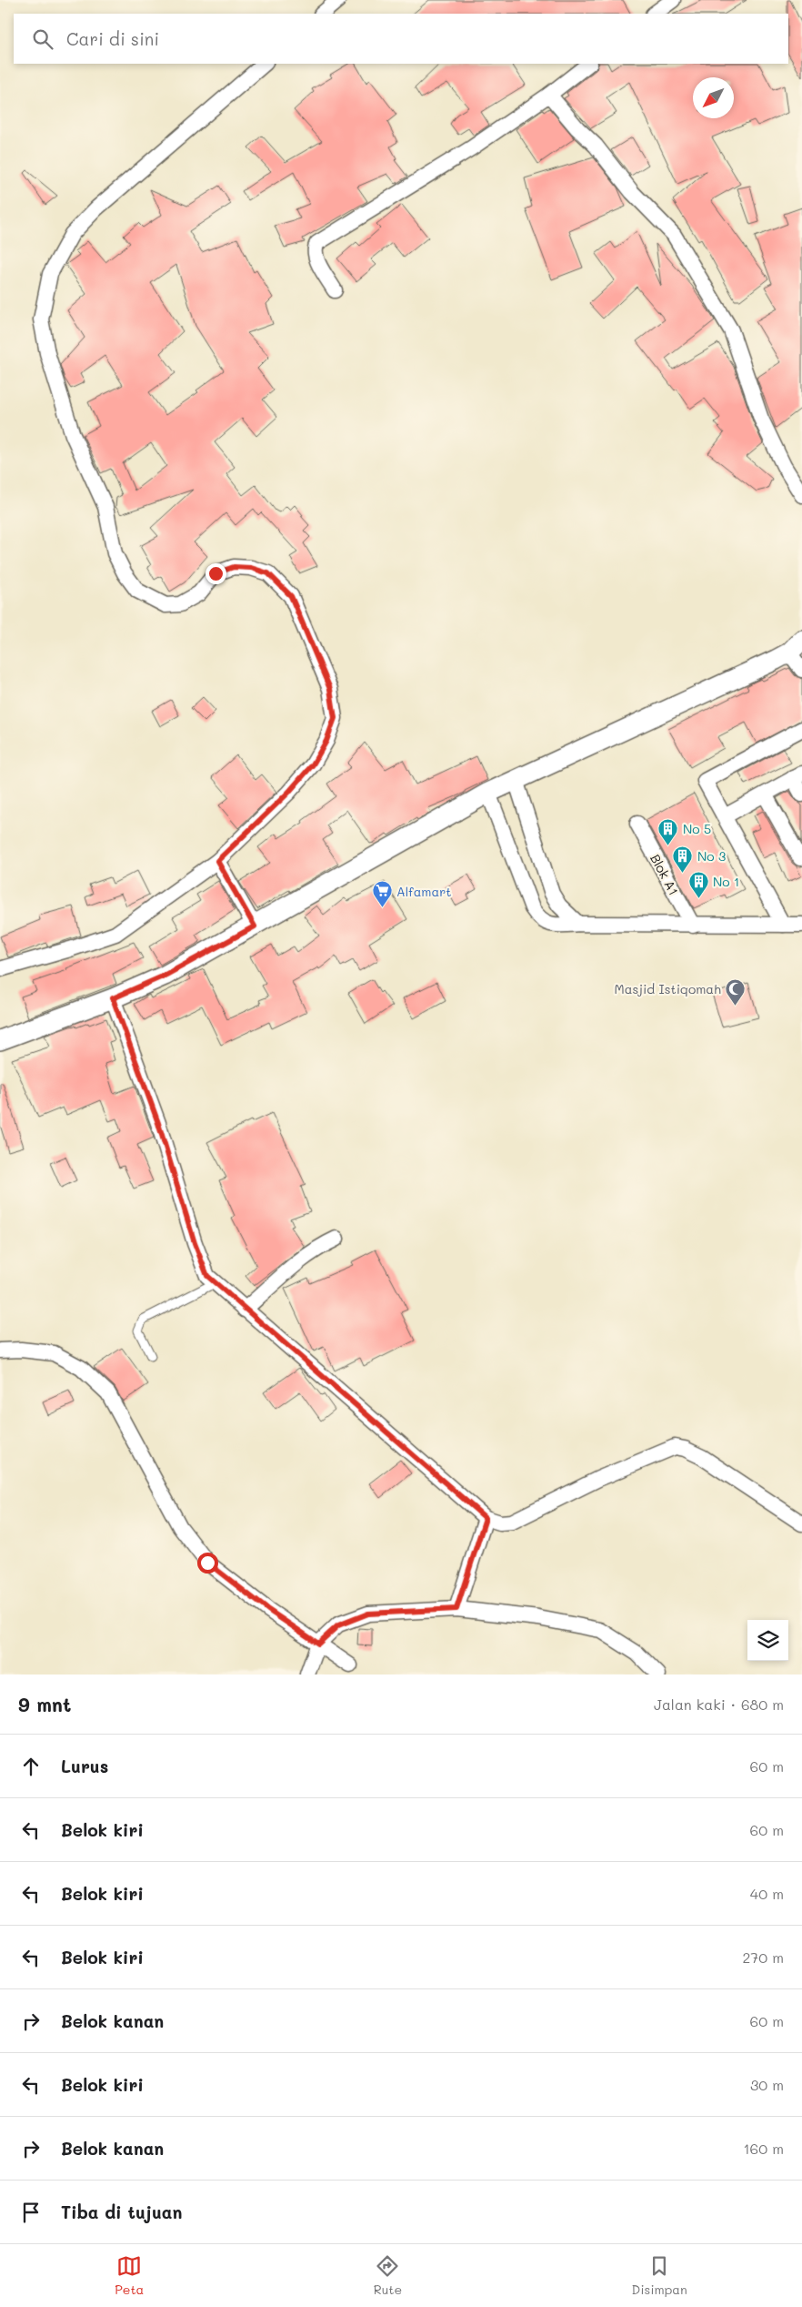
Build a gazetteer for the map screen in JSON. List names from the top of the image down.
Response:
{
  "streets": {
    "street": ["Blok A1"]
  },
  "places": {
    "building": ["No 5", "No 3", "No 1"],
    "supermarket": ["Alfamart"],
    "mosque": ["Masjid Istiqomah"]
  },
  "north": "bottom left",
  "page": {
    "search": "Cari di sini",
    "heading": ["9 mnt", "Jalan kaki · 680 m"],
    "list": [
      ["Lurus", "60 m"],
      ["Belok kiri", "60 m"],
      ["Belok kiri", "40 m"],
      ["Belok kiri", "270 m"],
      ["Belok kanan", "60 m"],
      ["Belok kiri", "30 m"],
      ["Belok kanan", "160 m"],
      "Tiba di tujuan"
    ],
    "nav": ["Peta", "Rute", "Disimpan"]
  }
}
